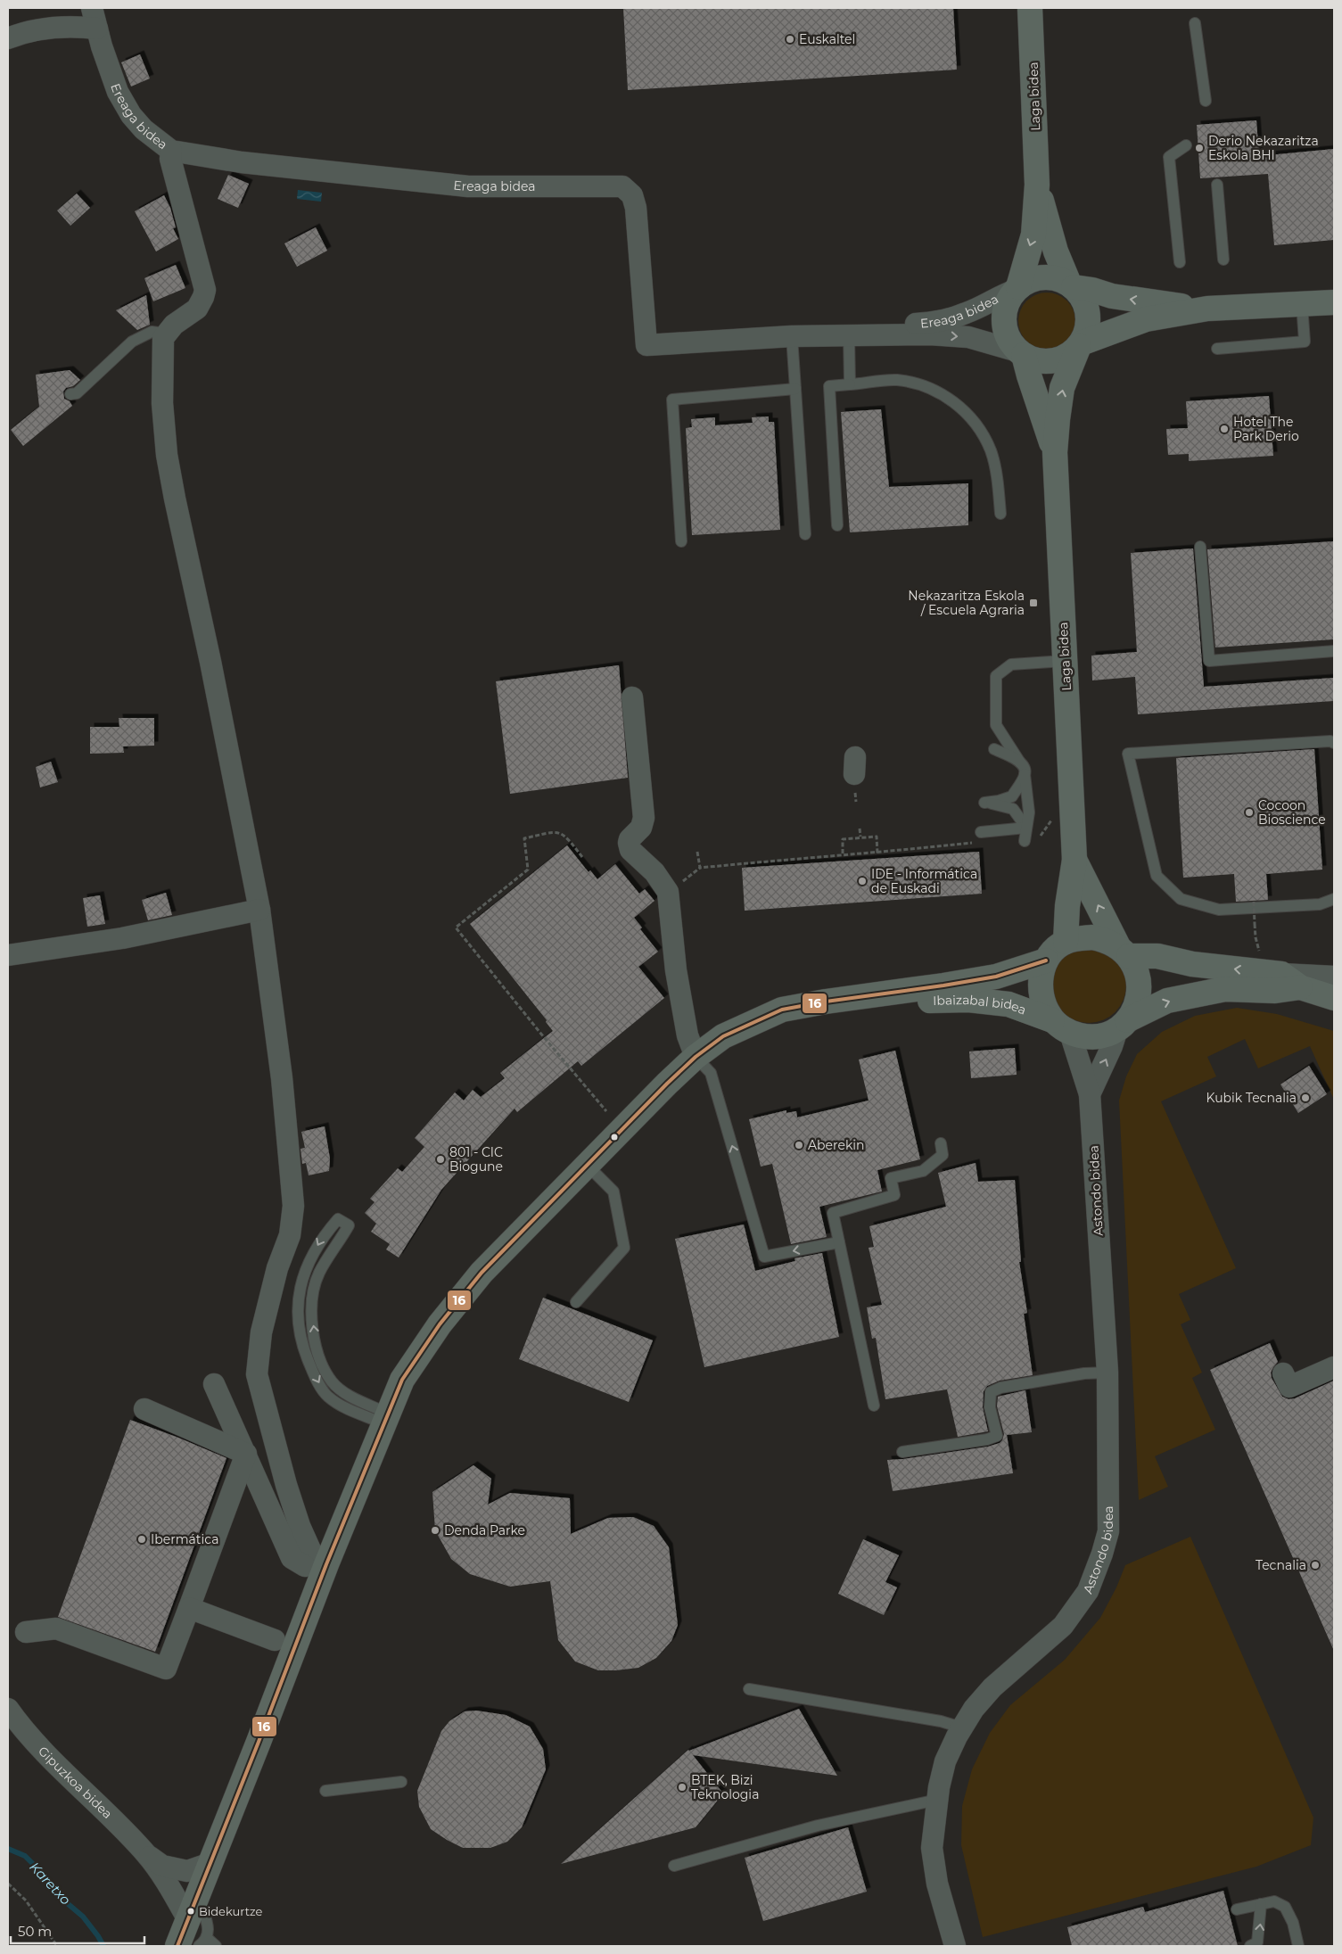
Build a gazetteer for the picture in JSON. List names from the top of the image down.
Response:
{
  "streets": {
    "street": [
      "Laga bidea",
      "Ereaga bidea",
      "Ibaizabal bidea",
      "Astondo bidea",
      "Gipuzkoa bidea"
    ]
  },
  "crossings": [
    ["Laga bidea", "Ereaga bidea"],
    ["Laga bidea", "Ibaizabal bidea"],
    ["Laga bidea", "Astondo bidea"],
    ["Ibaizabal bidea", "Astondo bidea"],
    ["Ibaizabal bidea", "Gipuzkoa bidea"]
  ],
  "water": ["Karetxo"],
  "places": {
    "other": [
      "Euskaltel",
      "Derio Nekazaritza Eskola BHI",
      "Hotel The Park Derio",
      "Cocoon Bioscience",
      "IDE - Informática de Euskadi",
      "Kubik Tecnalia",
      "Aberekin",
      "801 - CIC Biogune",
      "Denda Parke",
      "Ibermática",
      "Tecnalia",
      "BTEK, Bizi Teknologia",
      "Bidekurtze"
    ],
    "transit": ["Nekazaritza Eskola / Escuela Agraria"]
  },
  "lines": ["transit line 16"],
  "scale_bar": "50 m"
}
